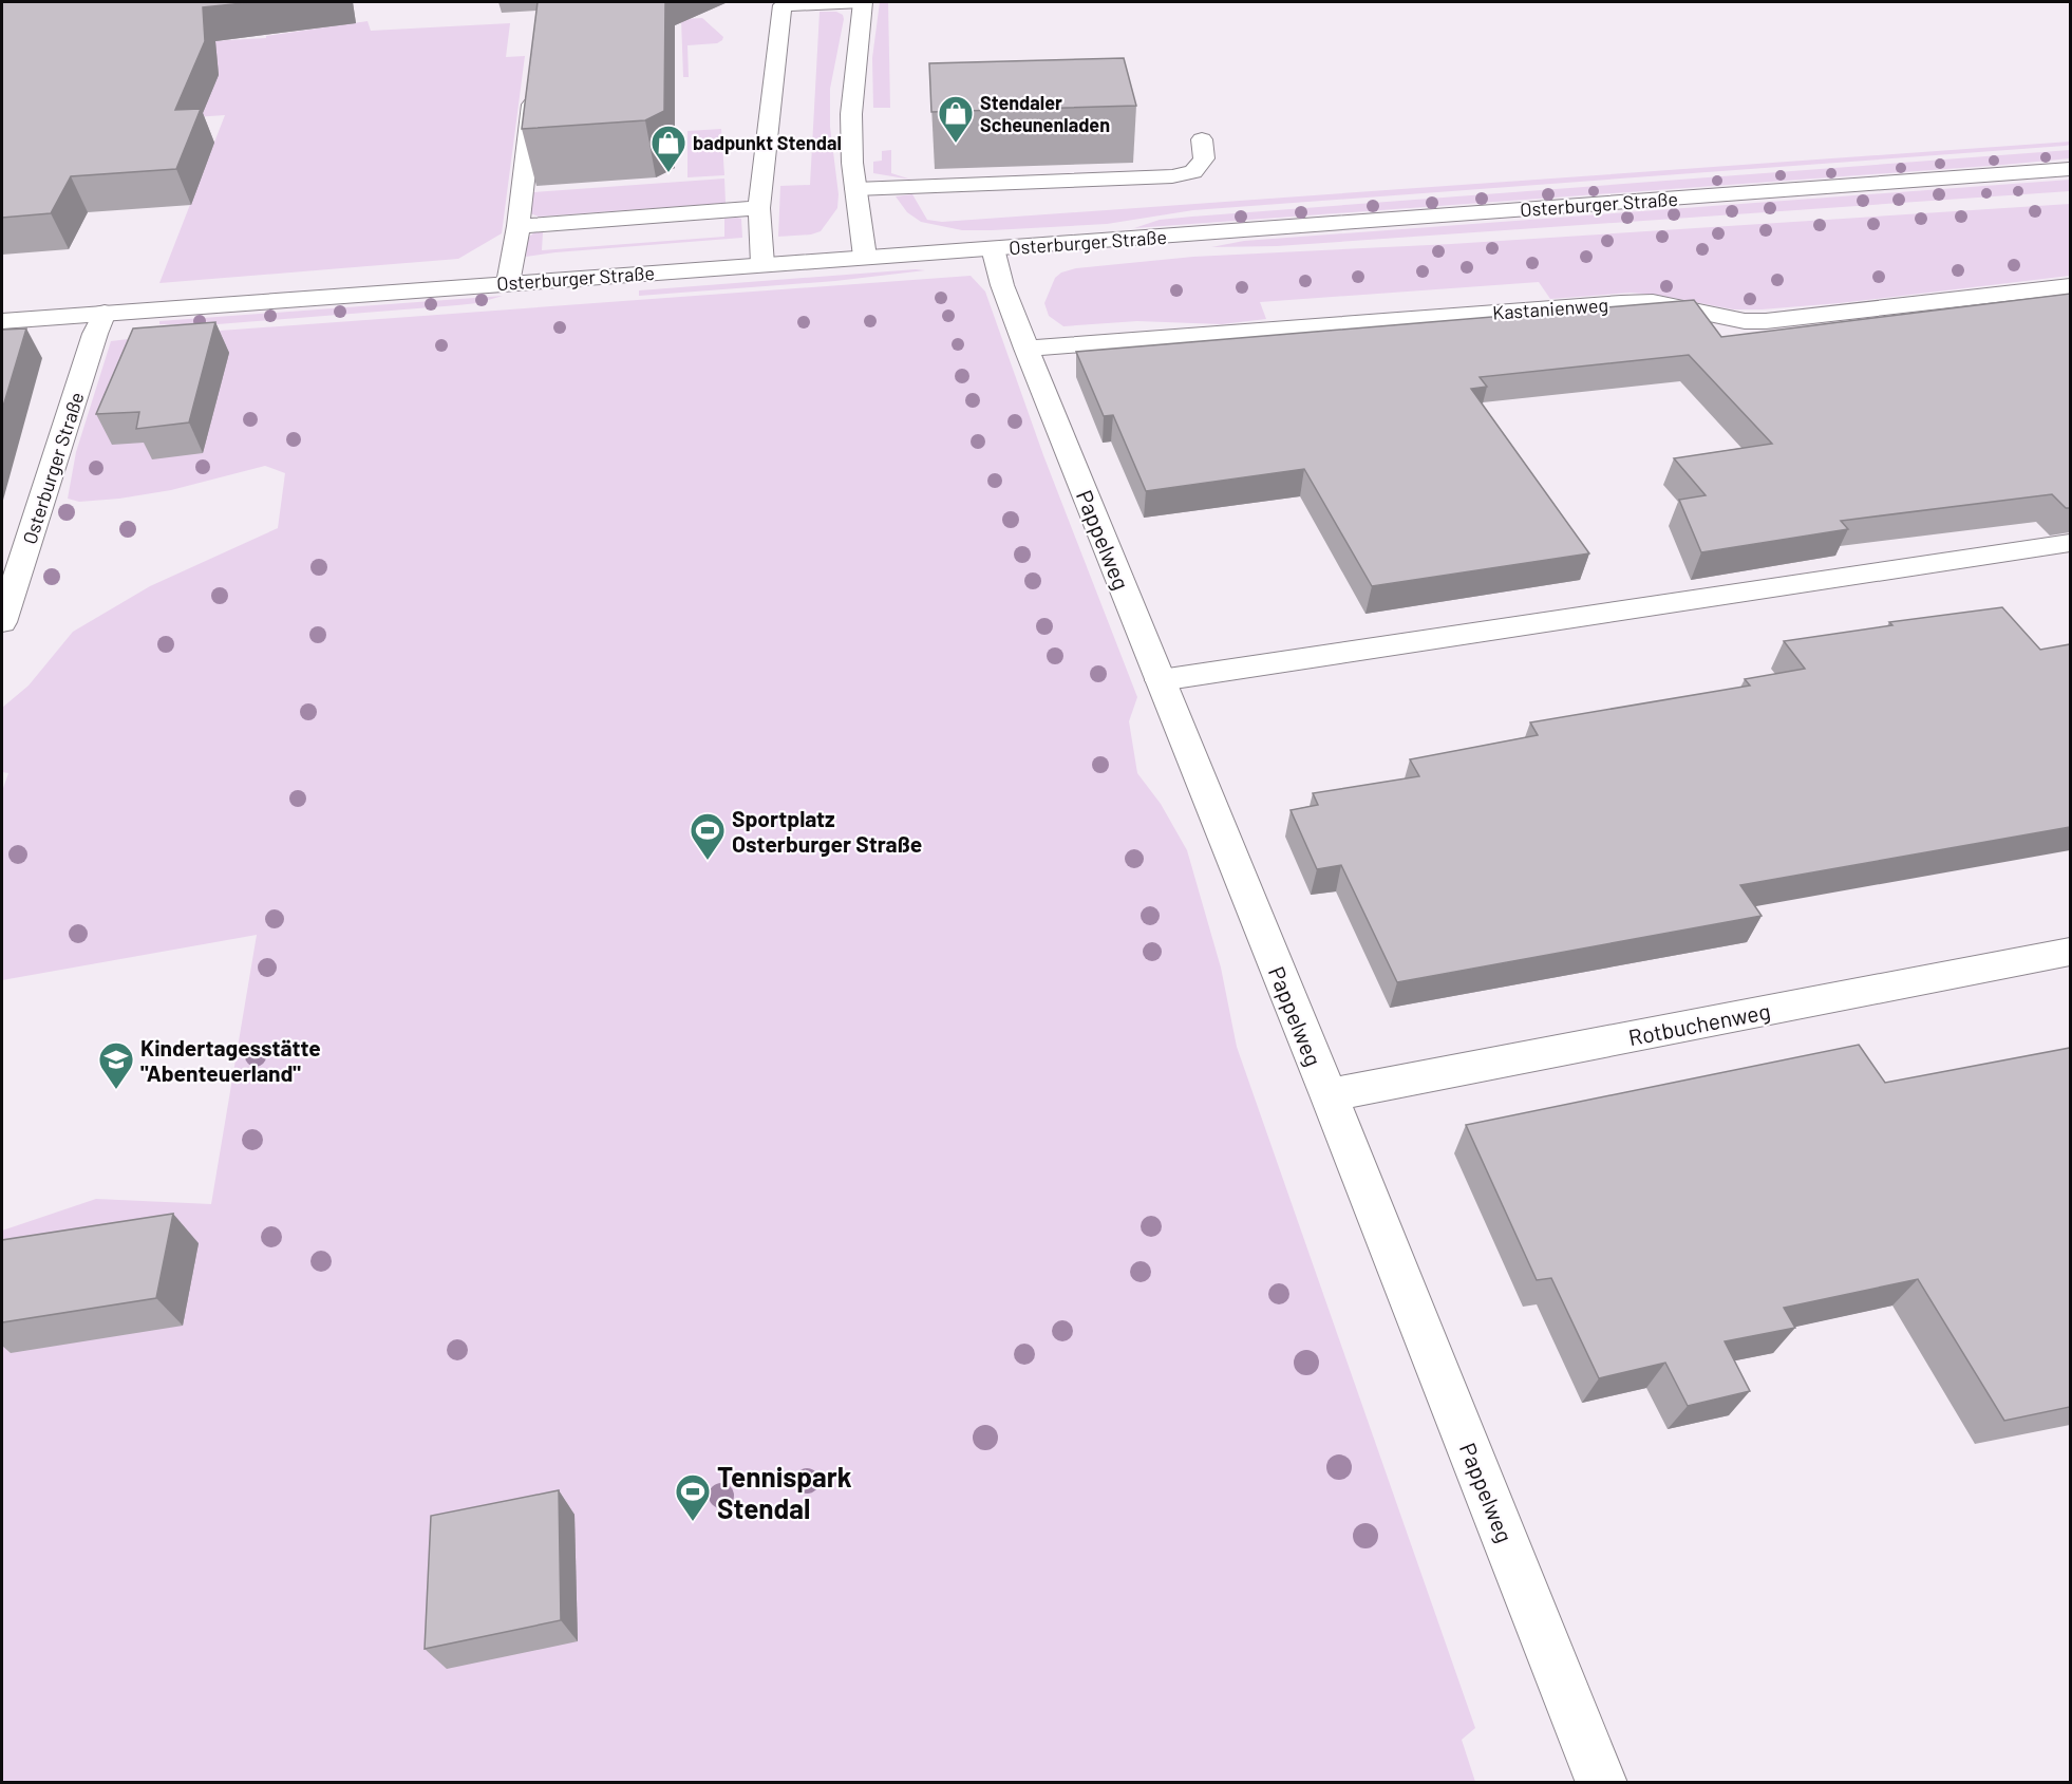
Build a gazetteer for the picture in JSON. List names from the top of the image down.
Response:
{
  "streets": {
    "street": [
      "Osterburger Straße",
      "Kastanienweg",
      "Pappelweg",
      "Rotbuchenweg"
    ]
  },
  "crossings": [
    ["Osterburger Straße", "Pappelweg"],
    ["Kastanienweg", "Pappelweg"],
    ["Pappelweg", "Rotbuchenweg"]
  ],
  "places": {
    "shop": ["Stendaler Scheunenladen", "badpunkt Stendal"],
    "sports": ["Sportplatz Osterburger Straße", "Tennispark Stendal"],
    "school or university": ["Kindertagesstätte \"Abenteuerland\""]
  }
}
